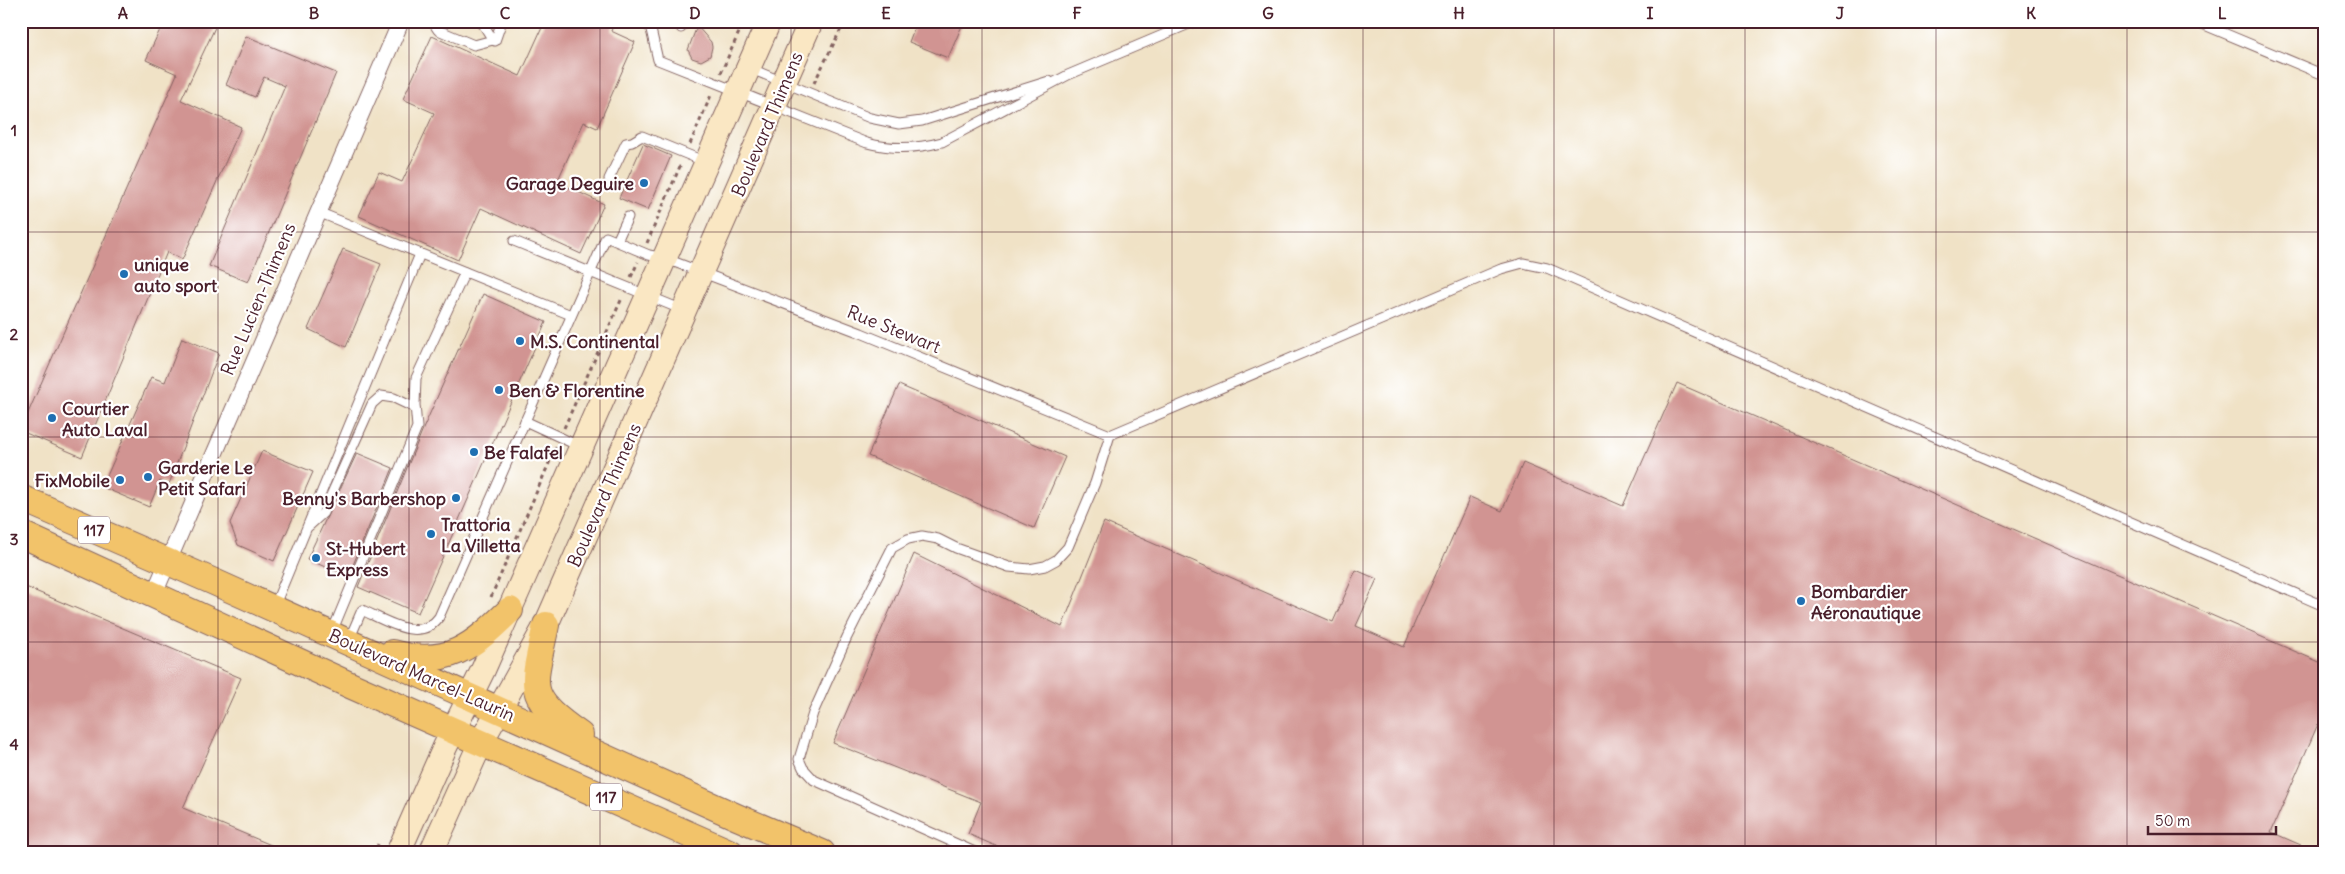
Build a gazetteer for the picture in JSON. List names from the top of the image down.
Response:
{
  "streets": {
    "main road": ["117", "Boulevard Marcel-Laurin"],
    "street": ["Boulevard Thimens", "Rue Lucien-Thimens"],
    "lane": ["Rue Stewart"]
  },
  "crossings": [
    ["Boulevard Thimens", "Rue Stewart"],
    ["Boulevard Thimens", "117"],
    ["Boulevard Thimens", "Boulevard Marcel-Laurin"],
    ["Rue Lucien-Thimens", "117"],
    ["Rue Lucien-Thimens", "Boulevard Marcel-Laurin"]
  ],
  "places": [
    "Garage Deguire",
    "unique auto sport",
    "M.S. Continental",
    "Ben & Florentine",
    "Courtier Auto Laval",
    "Be Falafel",
    "Garderie Le Petit Safari",
    "FixMobile",
    "Benny's Barbershop",
    "Trattoria La Villetta",
    "St-Hubert Express",
    "Bombardier Aéronautique"
  ],
  "scale_bar": "50 m",
  "grid": {
    "columns": [
      "A",
      "B",
      "C",
      "D",
      "E",
      "F",
      "G",
      "H",
      "I",
      "J",
      "K",
      "L"
    ],
    "rows": [
      "1",
      "2",
      "3",
      "4"
    ]
  }
}
